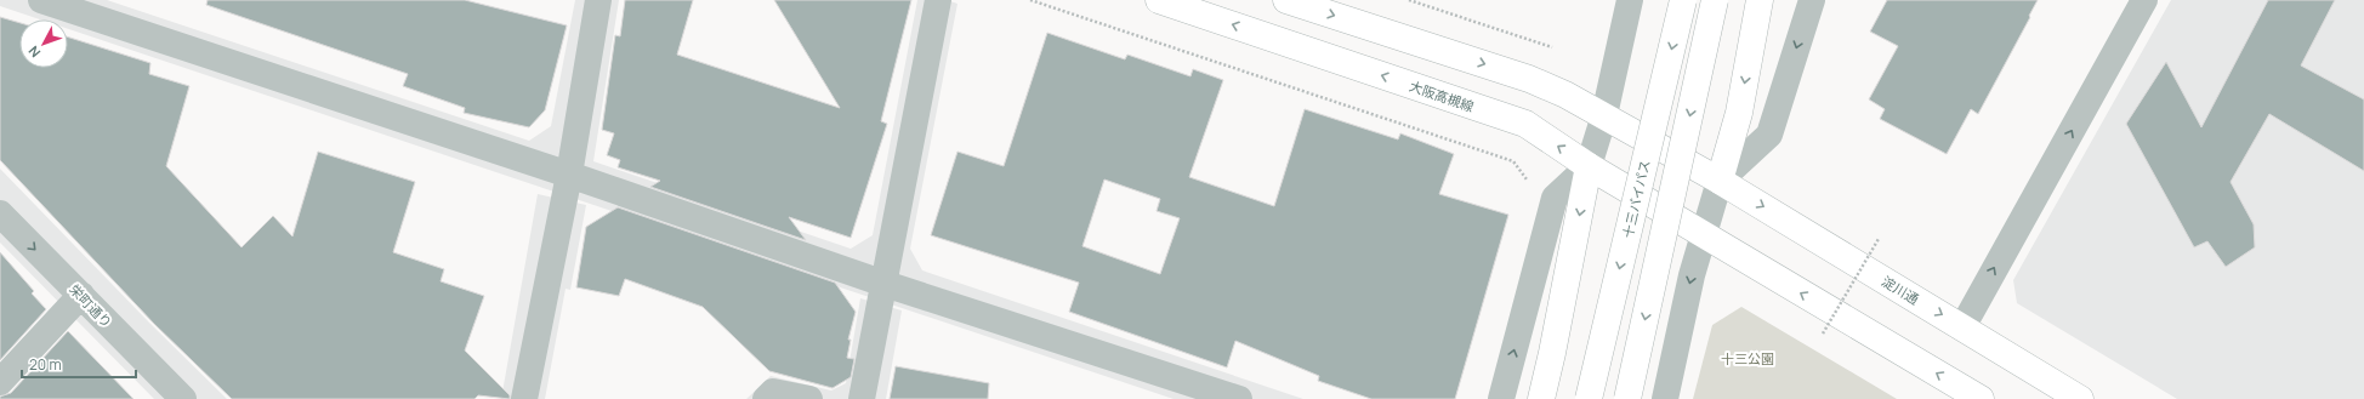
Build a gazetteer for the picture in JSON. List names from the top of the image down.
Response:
{
  "streets": {
    "main road": ["大阪高槻線", "十三バイパス", "淀川通"],
    "street": ["栄町通り"]
  },
  "one_way": ["栄町通り"],
  "parks": ["十三公園"],
  "scale_bar": "20 m",
  "north": "bottom left"
}
